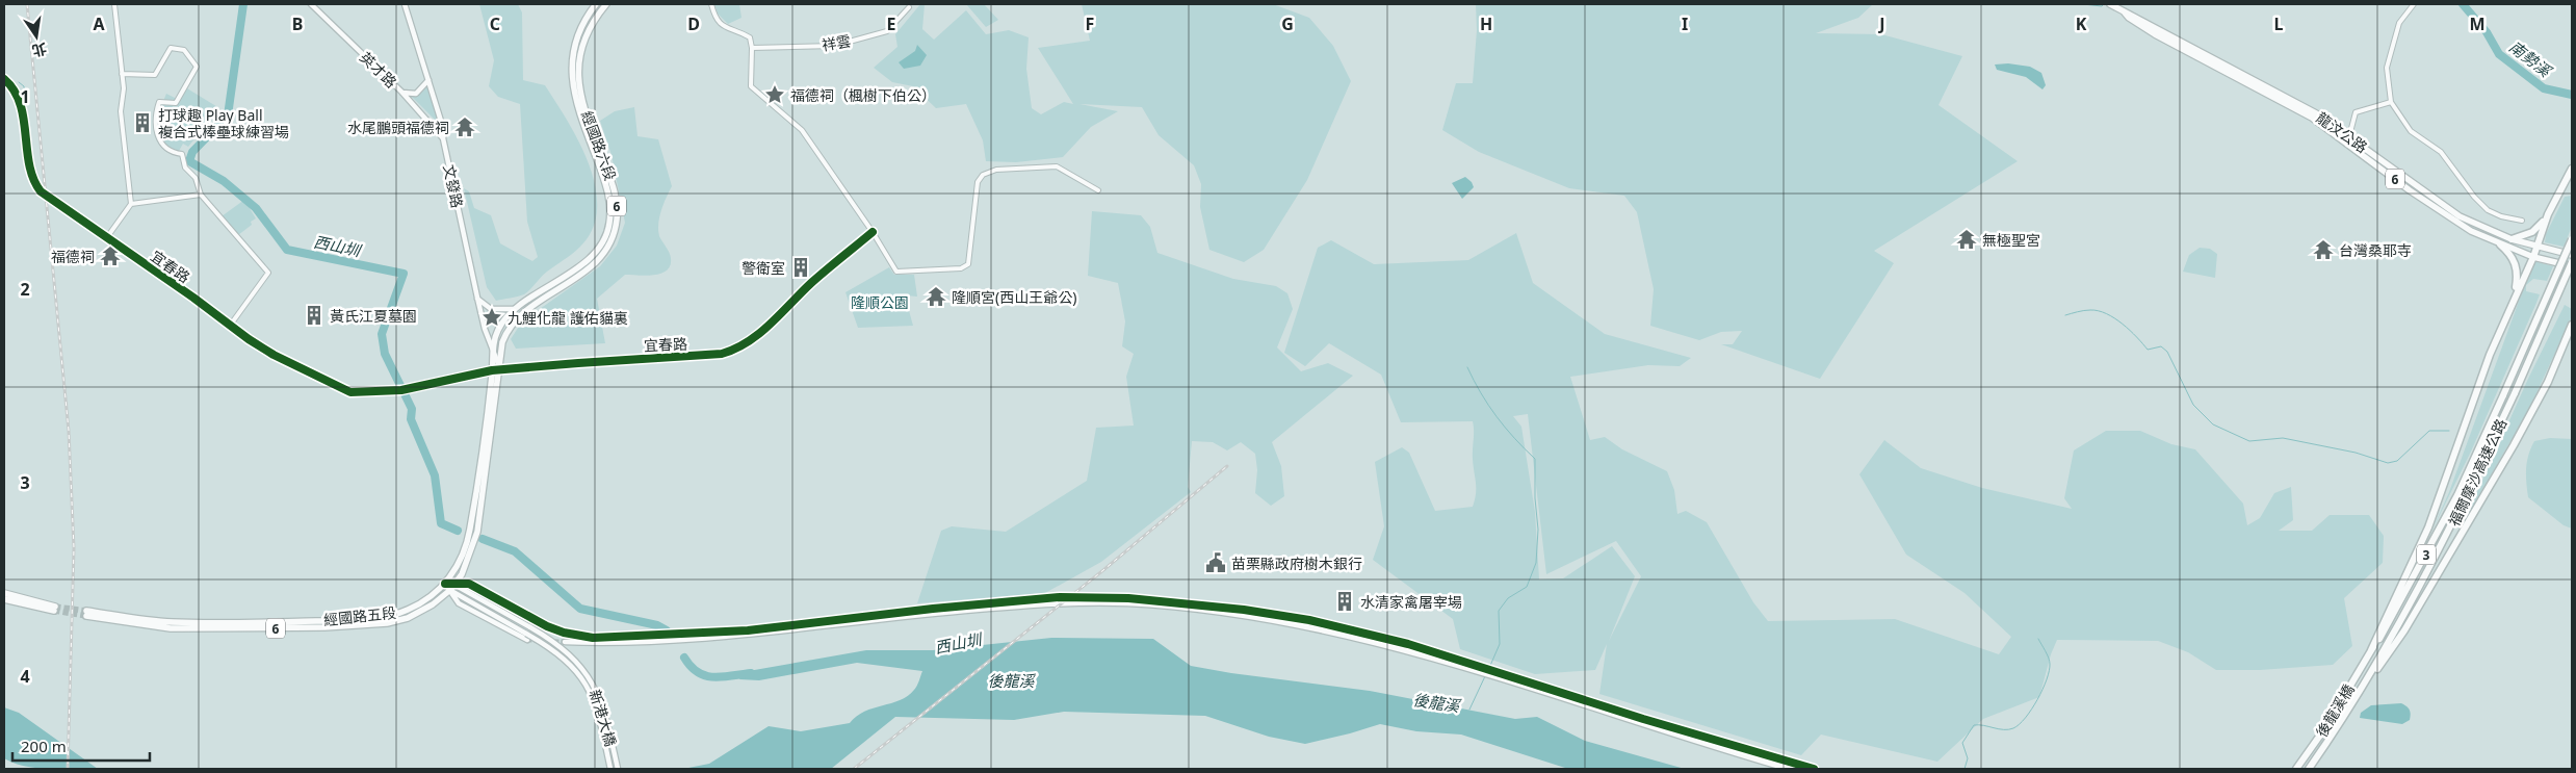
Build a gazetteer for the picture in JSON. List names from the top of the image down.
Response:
{
  "streets": {
    "highway": ["福爾摩沙高速公路", "3", "後龍溪橋"],
    "main road": [
      "龍汶公路",
      "經國路六段",
      "6",
      "經國路五段"
    ],
    "street": [
      "祥雲",
      "英才路",
      "文發路",
      "宜春路",
      "新港大橋"
    ]
  },
  "crossings": [
    ["英才路", "文發路"],
    ["龍汶公路", "福爾摩沙高速公路"],
    ["經國路六段", "文發路"],
    ["經國路六段", "宜春路"],
    ["經國路六段", "經國路五段"],
    ["文發路", "宜春路"],
    ["文發路", "經國路五段"],
    ["宜春路", "經國路五段"],
    ["福爾摩沙高速公路", "後龍溪橋"],
    ["經國路五段", "新港大橋"]
  ],
  "water": ["南勢溪", "西山圳", "後龍溪"],
  "parks": ["隆順公園"],
  "places": {
    "place": ["福德祠（楓樹下伯公）", "九鯉化龍 護佑貓裏"],
    "building": [
      "打球趣 Play Ball 複合式棒壘球練習場",
      "警衛室",
      "黃氏江夏墓園",
      "水清家禽屠宰場"
    ],
    "temple": [
      "水尾鵬頭福德祠",
      "無極聖宮",
      "台灣桑耶寺",
      "福德祠",
      "隆順宮(西山王爺公)"
    ],
    "public building": ["苗栗縣政府樹木銀行"]
  },
  "scale_bar": "200 m",
  "north": "bottom",
  "grid": {
    "columns": [
      "A",
      "B",
      "C",
      "D",
      "E",
      "F",
      "G",
      "H",
      "I",
      "J",
      "K",
      "L",
      "M"
    ],
    "rows": [
      "1",
      "2",
      "3",
      "4"
    ]
  }
}
